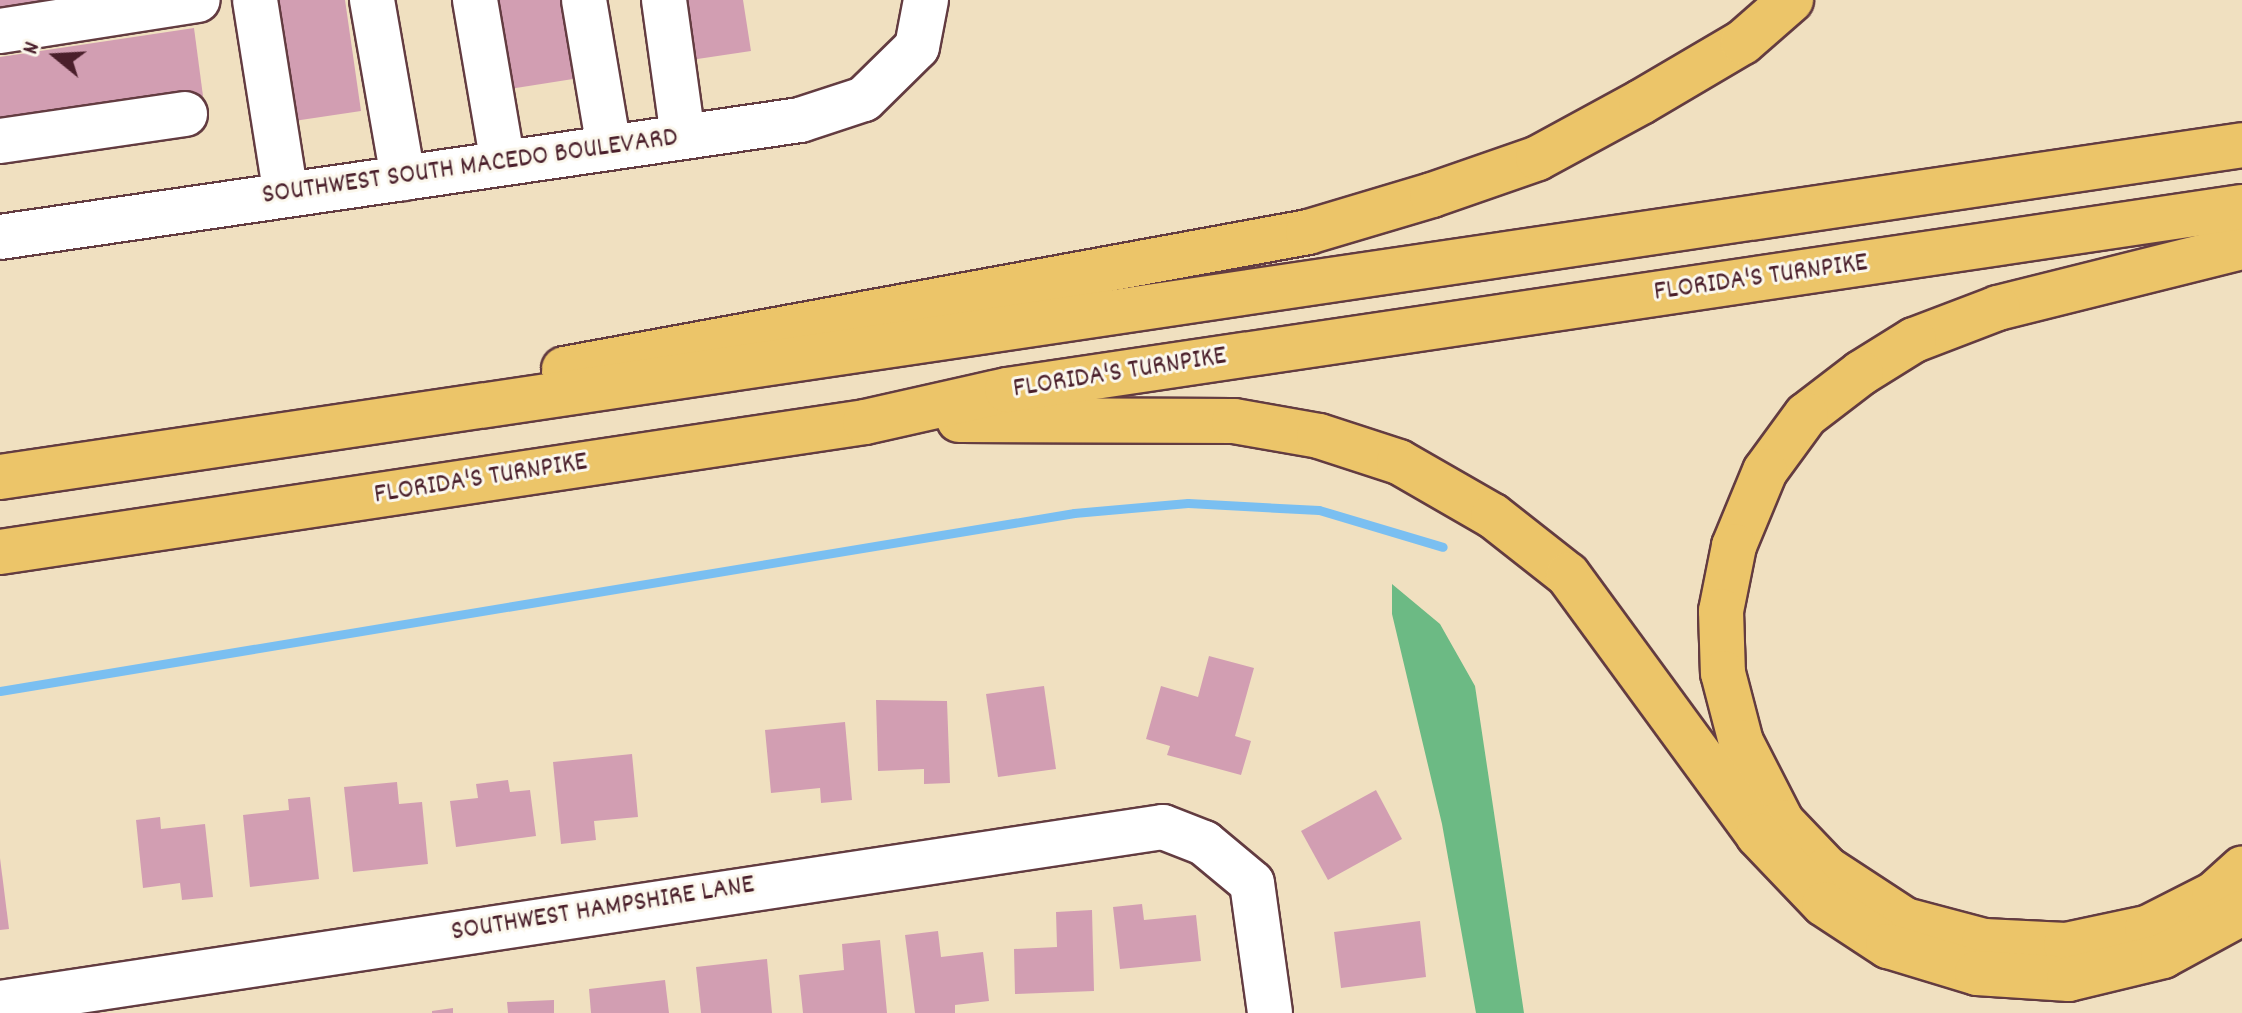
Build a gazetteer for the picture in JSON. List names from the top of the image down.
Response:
{
  "streets": {
    "highway": ["FLORIDA'S TURNPIKE"],
    "street": ["SOUTHWEST SOUTH MACEDO BOULEVARD", "SOUTHWEST HAMPSHIRE LANE"]
  },
  "north": "left"
}
